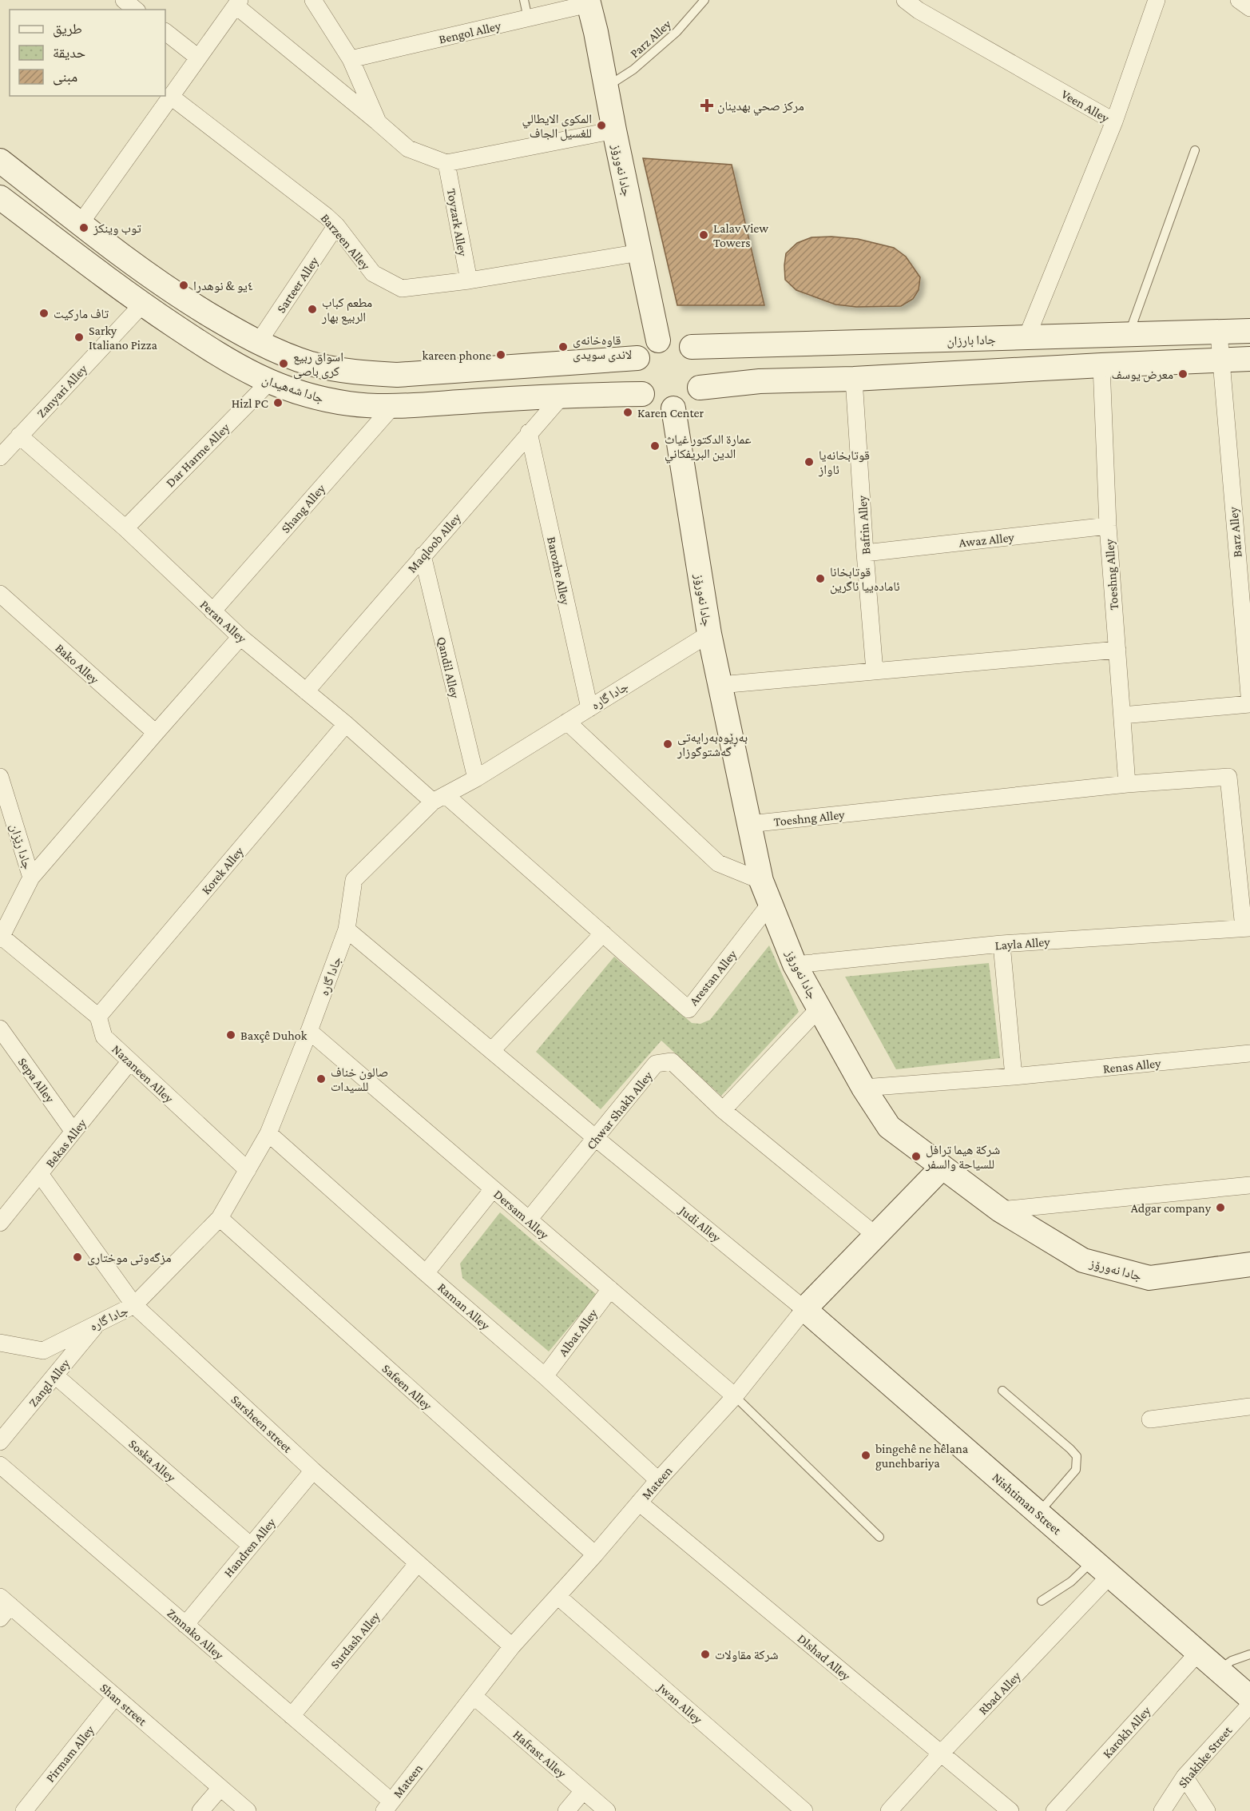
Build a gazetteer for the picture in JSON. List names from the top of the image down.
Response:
{
  "streets": {
    "main road": [
      "جادا نەورۆز",
      "جادا بارزان",
      "جادا شەهیدان",
      "Mateen",
      "Nishtiman Street"
    ],
    "street": [
      "Bengol Alley",
      "Veen Alley",
      "Toyzark Alley",
      "Barzeen Alley",
      "Sarteer Alley",
      "Zanyari Alley",
      "Dar Harme Alley",
      "Shang Alley",
      "Bafrin Alley",
      "Barz Alley",
      "Awaz Alley",
      "Maqloob Alley",
      "Barozhe Alley",
      "Toeshng Alley",
      "Peran Alley",
      "Bako Alley",
      "Qandil Alley",
      "جادا گارە",
      "جادا رێزان",
      "Korek Alley",
      "Layla Alley",
      "Arestan Alley",
      "Renas Alley",
      "Nazaneen Alley",
      "Sepa Alley",
      "Chwar Shakh Alley",
      "Bekas Alley",
      "Dersam Alley",
      "Judi Alley",
      "Raman Alley",
      "Albat Alley",
      "Zangl Alley",
      "Safeen Alley",
      "Sarsheen street",
      "Soska Alley",
      "Handren Alley",
      "Zmnako Alley",
      "Surdash Alley",
      "Dlshad Alley",
      "Rbad Alley",
      "Jwan Alley",
      "Shan street",
      "Karokh Alley",
      "Pirmam Alley",
      "Hafrast Alley",
      "Shakhke Street"
    ],
    "lane": ["Parz Alley"]
  },
  "crossings": [
    ["Bengol Alley", "جادا نەورۆز"],
    ["Parz Alley", "جادا نەورۆز"],
    ["Veen Alley", "جادا بارزان"],
    ["جادا نەورۆز", "Barzeen Alley"],
    ["جادا نەورۆز", "جادا بارزان"],
    ["جادا نەورۆز", "جادا شەهیدان"],
    ["جادا نەورۆز", "Toeshng Alley"],
    ["جادا نەورۆز", "جادا گارە"],
    ["جادا نەورۆز", "Layla Alley"],
    ["جادا نەورۆز", "Arestan Alley"],
    ["جادا نەورۆز", "Renas Alley"],
    ["جادا نەورۆز", "Mateen"],
    ["Toyzark Alley", "Barzeen Alley"],
    ["Barzeen Alley", "Sarteer Alley"],
    ["جادا بارزان", "جادا شەهیدان"],
    ["جادا بارزان", "Barz Alley"],
    ["جادا شەهیدان", "Zanyari Alley"],
    ["جادا شەهیدان", "Dar Harme Alley"],
    ["جادا شەهیدان", "Shang Alley"],
    ["جادا شەهیدان", "Maqloob Alley"],
    ["Zanyari Alley", "Peran Alley"],
    ["Dar Harme Alley", "Peran Alley"],
    ["Shang Alley", "Peran Alley"],
    ["Bafrin Alley", "Awaz Alley"],
    ["Barz Alley", "Toeshng Alley"],
    ["Awaz Alley", "Toeshng Alley"],
    ["Maqloob Alley", "Barozhe Alley"],
    ["Maqloob Alley", "Peran Alley"],
    ["Maqloob Alley", "Qandil Alley"],
    ["Barozhe Alley", "جادا گارە"],
    ["Toeshng Alley", "Layla Alley"],
    ["Peran Alley", "جادا گارە"],
    ["Peran Alley", "Korek Alley"],
    ["Peran Alley", "Arestan Alley"],
    ["Qandil Alley", "جادا گارە"],
    ["جادا گارە", "Arestan Alley"],
    ["جادا گارە", "Nazaneen Alley"],
    ["جادا گارە", "Dersam Alley"],
    ["جادا گارە", "Judi Alley"],
    ["جادا گارە", "Raman Alley"],
    ["جادا گارە", "Zangl Alley"],
    ["جادا گارە", "Safeen Alley"],
    ["جادا گارە", "Sarsheen street"],
    ["Korek Alley", "Nazaneen Alley"],
    ["Nazaneen Alley", "Bekas Alley"],
    ["Sepa Alley", "Bekas Alley"],
    ["Chwar Shakh Alley", "Dersam Alley"],
    ["Chwar Shakh Alley", "Judi Alley"],
    ["Bekas Alley", "Sarsheen street"],
    ["Dersam Alley", "Albat Alley"],
    ["Dersam Alley", "Mateen"],
    ["Judi Alley", "Mateen"],
    ["Judi Alley", "Nishtiman Street"],
    ["Raman Alley", "Albat Alley"],
    ["Raman Alley", "Mateen"],
    ["Zangl Alley", "Soska Alley"],
    ["Safeen Alley", "Mateen"],
    ["Sarsheen street", "Mateen"],
    ["Sarsheen street", "Handren Alley"],
    ["Sarsheen street", "Surdash Alley"],
    ["Soska Alley", "Handren Alley"],
    ["Mateen", "Nishtiman Street"],
    ["Mateen", "Zmnako Alley"],
    ["Mateen", "Dlshad Alley"],
    ["Mateen", "Jwan Alley"],
    ["Mateen", "Hafrast Alley"],
    ["Nishtiman Street", "Rbad Alley"],
    ["Nishtiman Street", "Karokh Alley"],
    ["Handren Alley", "Zmnako Alley"],
    ["Zmnako Alley", "Surdash Alley"],
    ["Dlshad Alley", "Rbad Alley"],
    ["Shan street", "Pirmam Alley"]
  ],
  "places": {
    "health": ["مركز صحي بهدينان"],
    "other": [
      "المكوى الايطالي للغسيل الجاف",
      "توب وينكز",
      "Lalav View Towers",
      "٤يو & نوهدرا",
      "مطعم كباب الربيع بهار",
      "تاف ماركيت",
      "Sarky Italiano Pizza",
      "قاوەخانەی لاندی سویدی",
      "kareen phone",
      "اسواق ربيع كرى باصى",
      "معرض يوسف",
      "Hizl PC",
      "Karen Center",
      "عمارة الدكتور غياث الدين البريفكاني",
      "قوتابخانەیا ئاواز",
      "قوتابخانا ئامادەییا ئاگرین",
      "بەڕێوەبەرایەتی گەشتوگوزار",
      "Baxçê Duhok",
      "صالون خناف للسيدات",
      "شركة هيما ترافل للسياحة والسفر",
      "Adgar company",
      "مزگەوتی موختاری",
      "bingehê ne hêlana gunehbariya",
      "شركة مقاولات"
    ]
  },
  "legend": ["طريق", "حديقة", "مبنى"]
}
